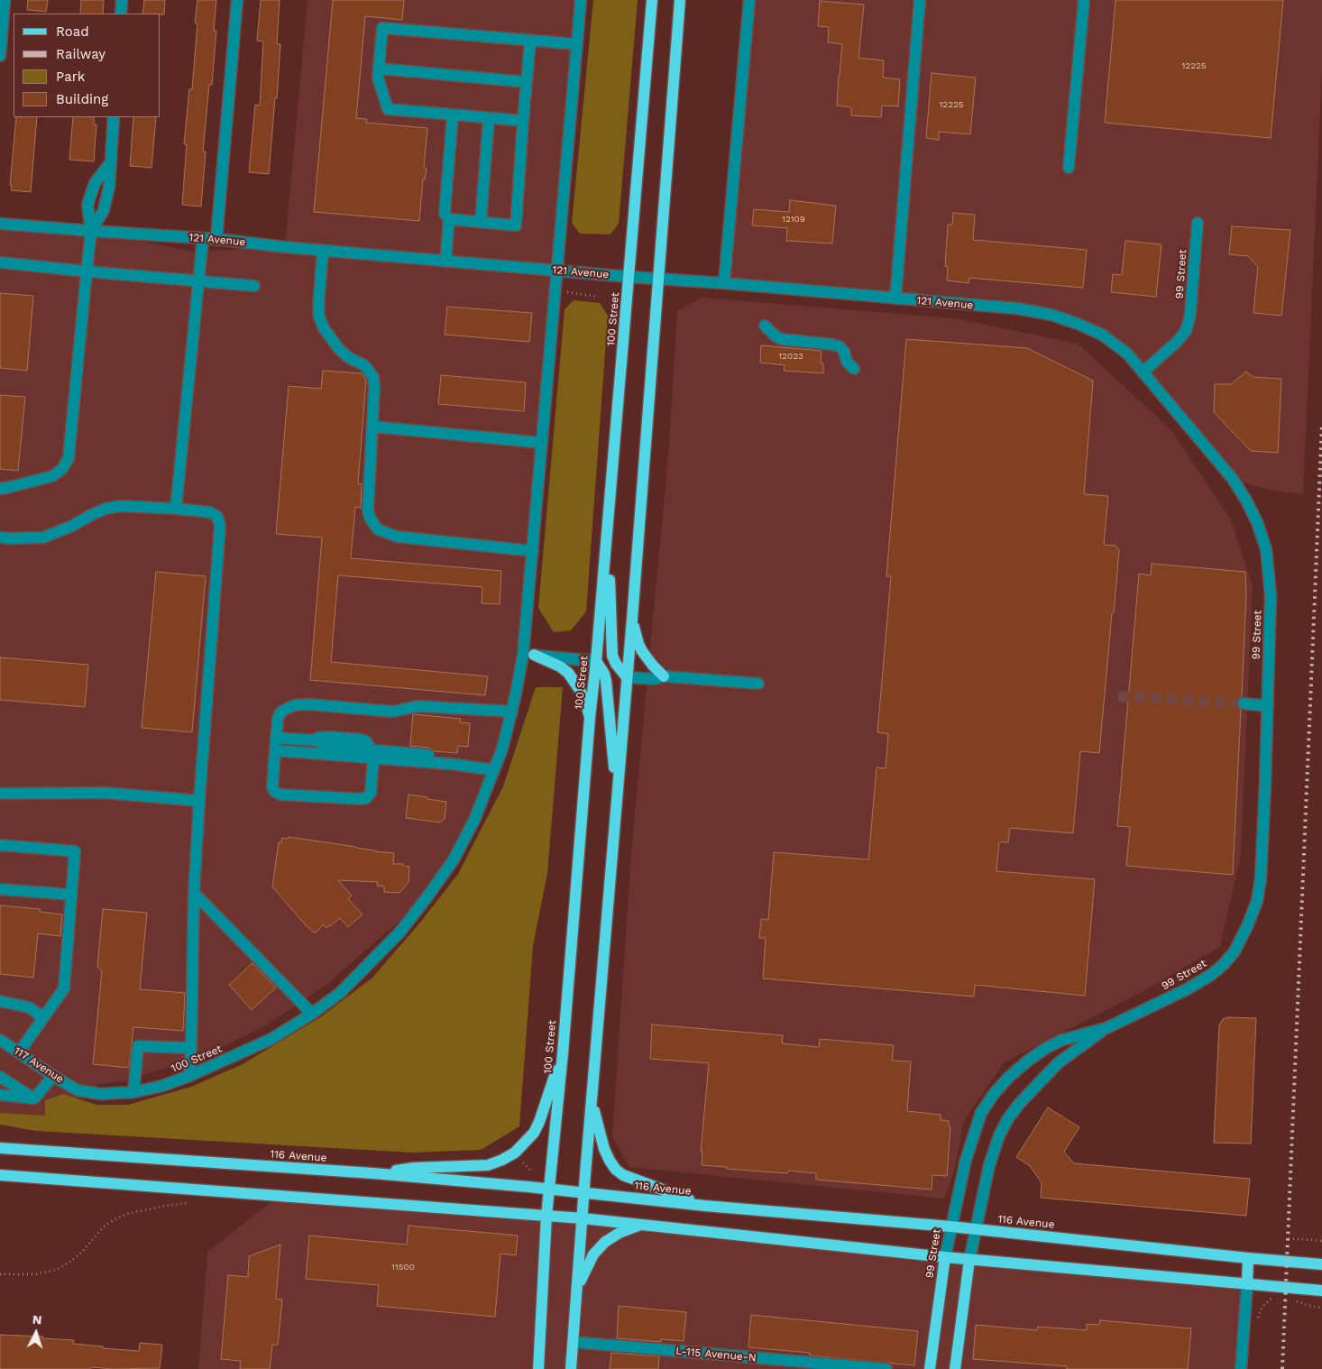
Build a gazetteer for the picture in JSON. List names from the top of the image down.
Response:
{
  "streets": {
    "main road": ["99 Street", "100 Street", "116 Avenue"],
    "street": ["121 Avenue", "117 Avenue", "L-115 Avenue-N"]
  },
  "crossings": [
    ["121 Avenue", "99 Street"],
    ["121 Avenue", "100 Street"],
    ["99 Street", "116 Avenue"],
    ["100 Street", "117 Avenue"],
    ["100 Street", "116 Avenue"]
  ],
  "house_numbers": [
    "12225",
    "12225",
    "12109",
    "12023",
    "11500"
  ],
  "legend": [
    "Road",
    "Railway",
    "Park",
    "Building"
  ],
  "north": "top"
}
